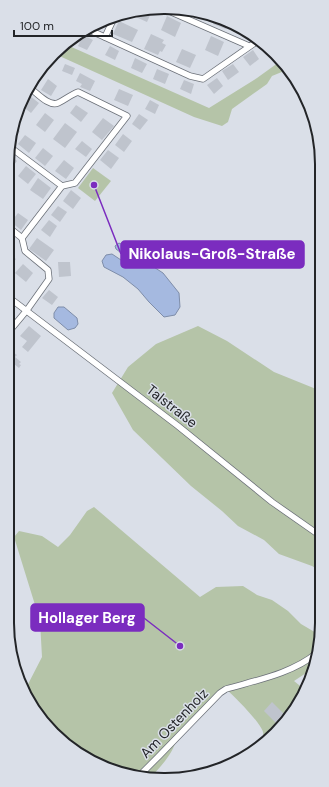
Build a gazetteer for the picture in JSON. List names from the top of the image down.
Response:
{
  "streets": {
    "street": ["Talstraße", "Am Ostenholz"]
  },
  "places": ["Nikolaus-Groß-Straße", "Hollager Berg"],
  "scale_bar": "100 m"
}
